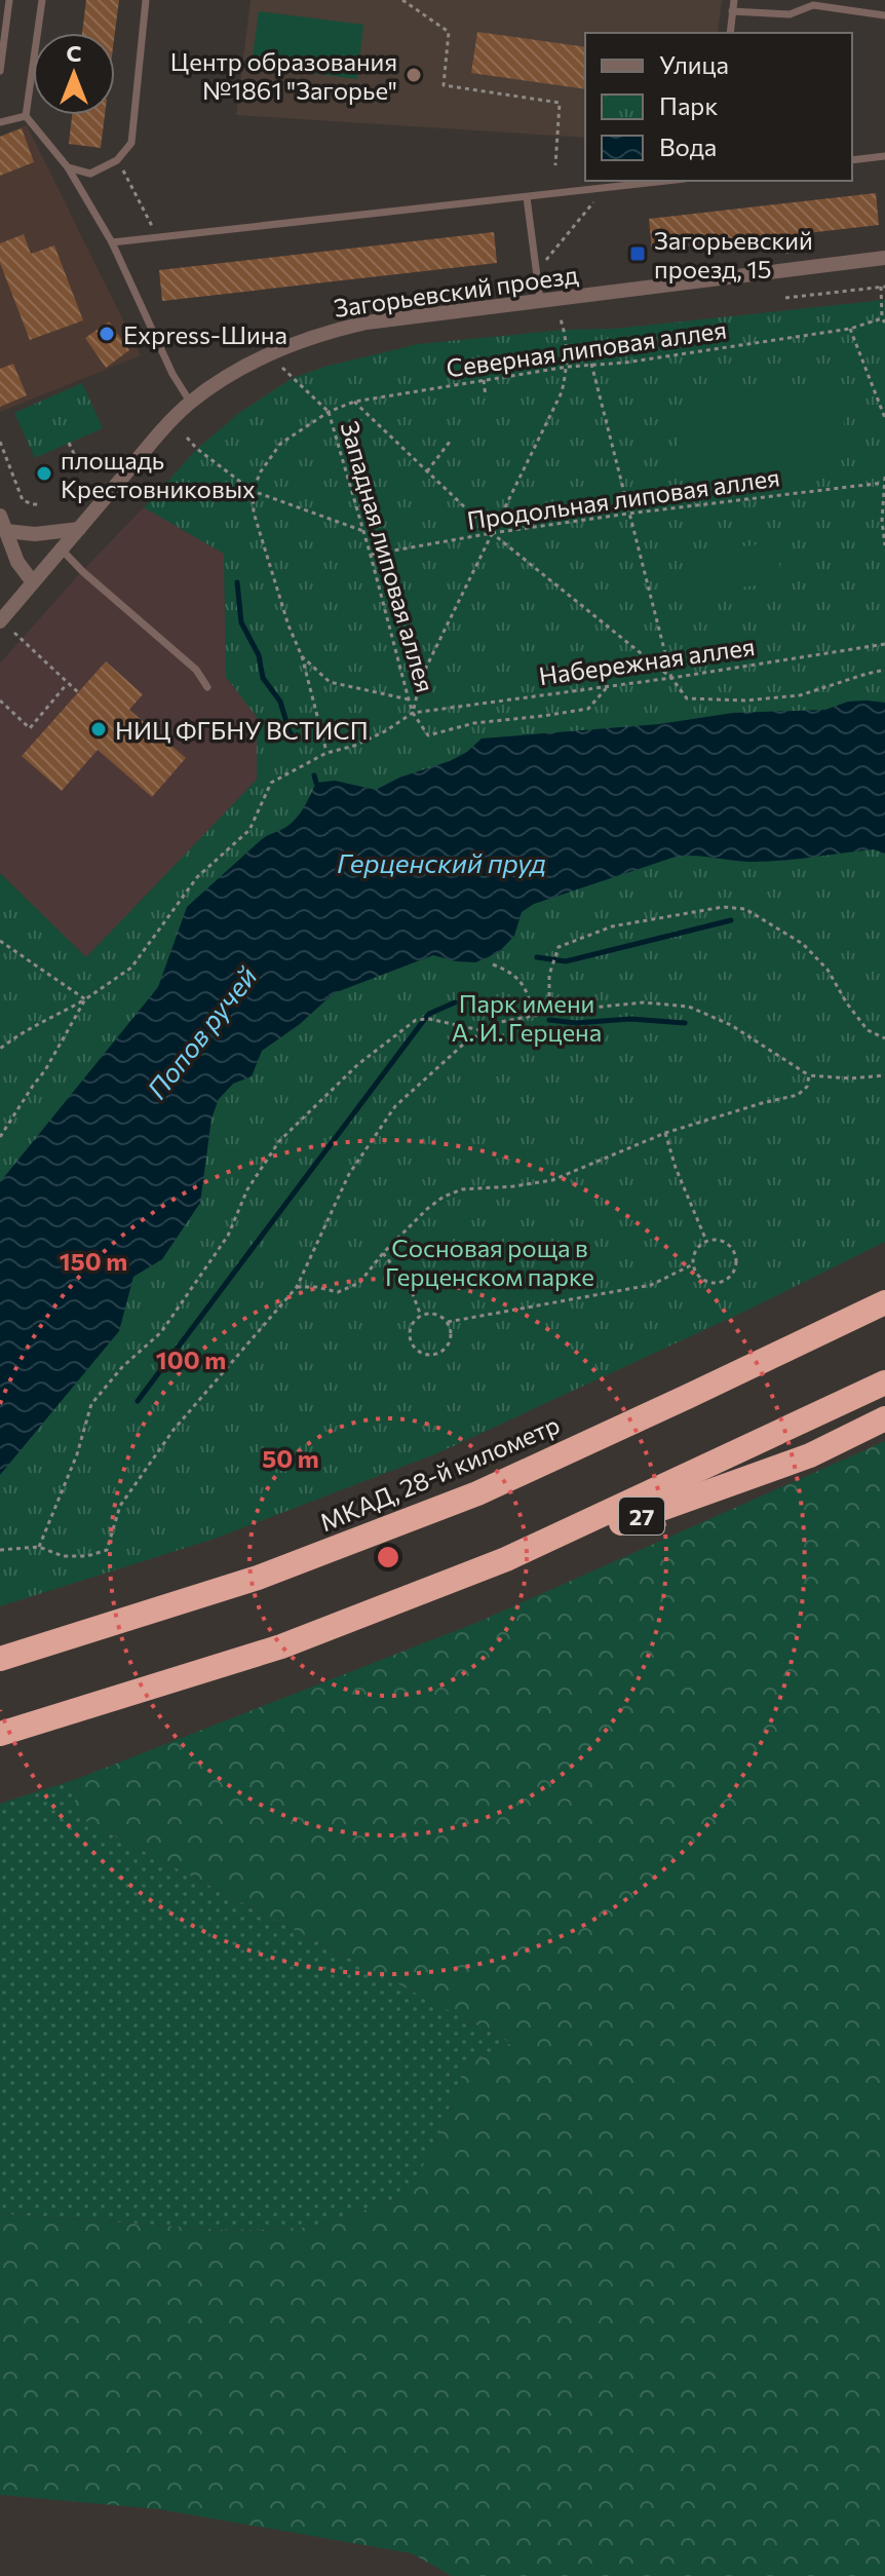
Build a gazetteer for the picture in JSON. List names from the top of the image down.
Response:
{
  "streets": {
    "highway": ["МКАД, 28-й километр", "27"],
    "street": ["Загорьевский проезд"],
    "path": [
      "Северная липовая аллея",
      "Продольная липовая аллея",
      "Западная липовая аллея",
      "Набережная аллея"
    ]
  },
  "crossings": [
    ["Северная липовая аллея", "Западная липовая аллея"],
    ["Продольная липовая аллея", "Западная липовая аллея"],
    ["Западная липовая аллея", "Набережная аллея"]
  ],
  "water": ["Герценский пруд", "Попов ручей"],
  "parks": ["Парк имени А. И. Герцена", "Сосновая роща в Герценском парке"],
  "places": {
    "other": [
      "Центр образования №1861 \"Загорье\"",
      "Express-Шина",
      "площадь Крестовниковых",
      "НИЦ ФГБНУ ВСТИСП"
    ],
    "transit": ["Загорьевский проезд, 15"]
  },
  "legend": ["Улица", "Парк", "Вода"],
  "north": "top",
  "rings": ["150 m", "100 m", "50 m"]
}
